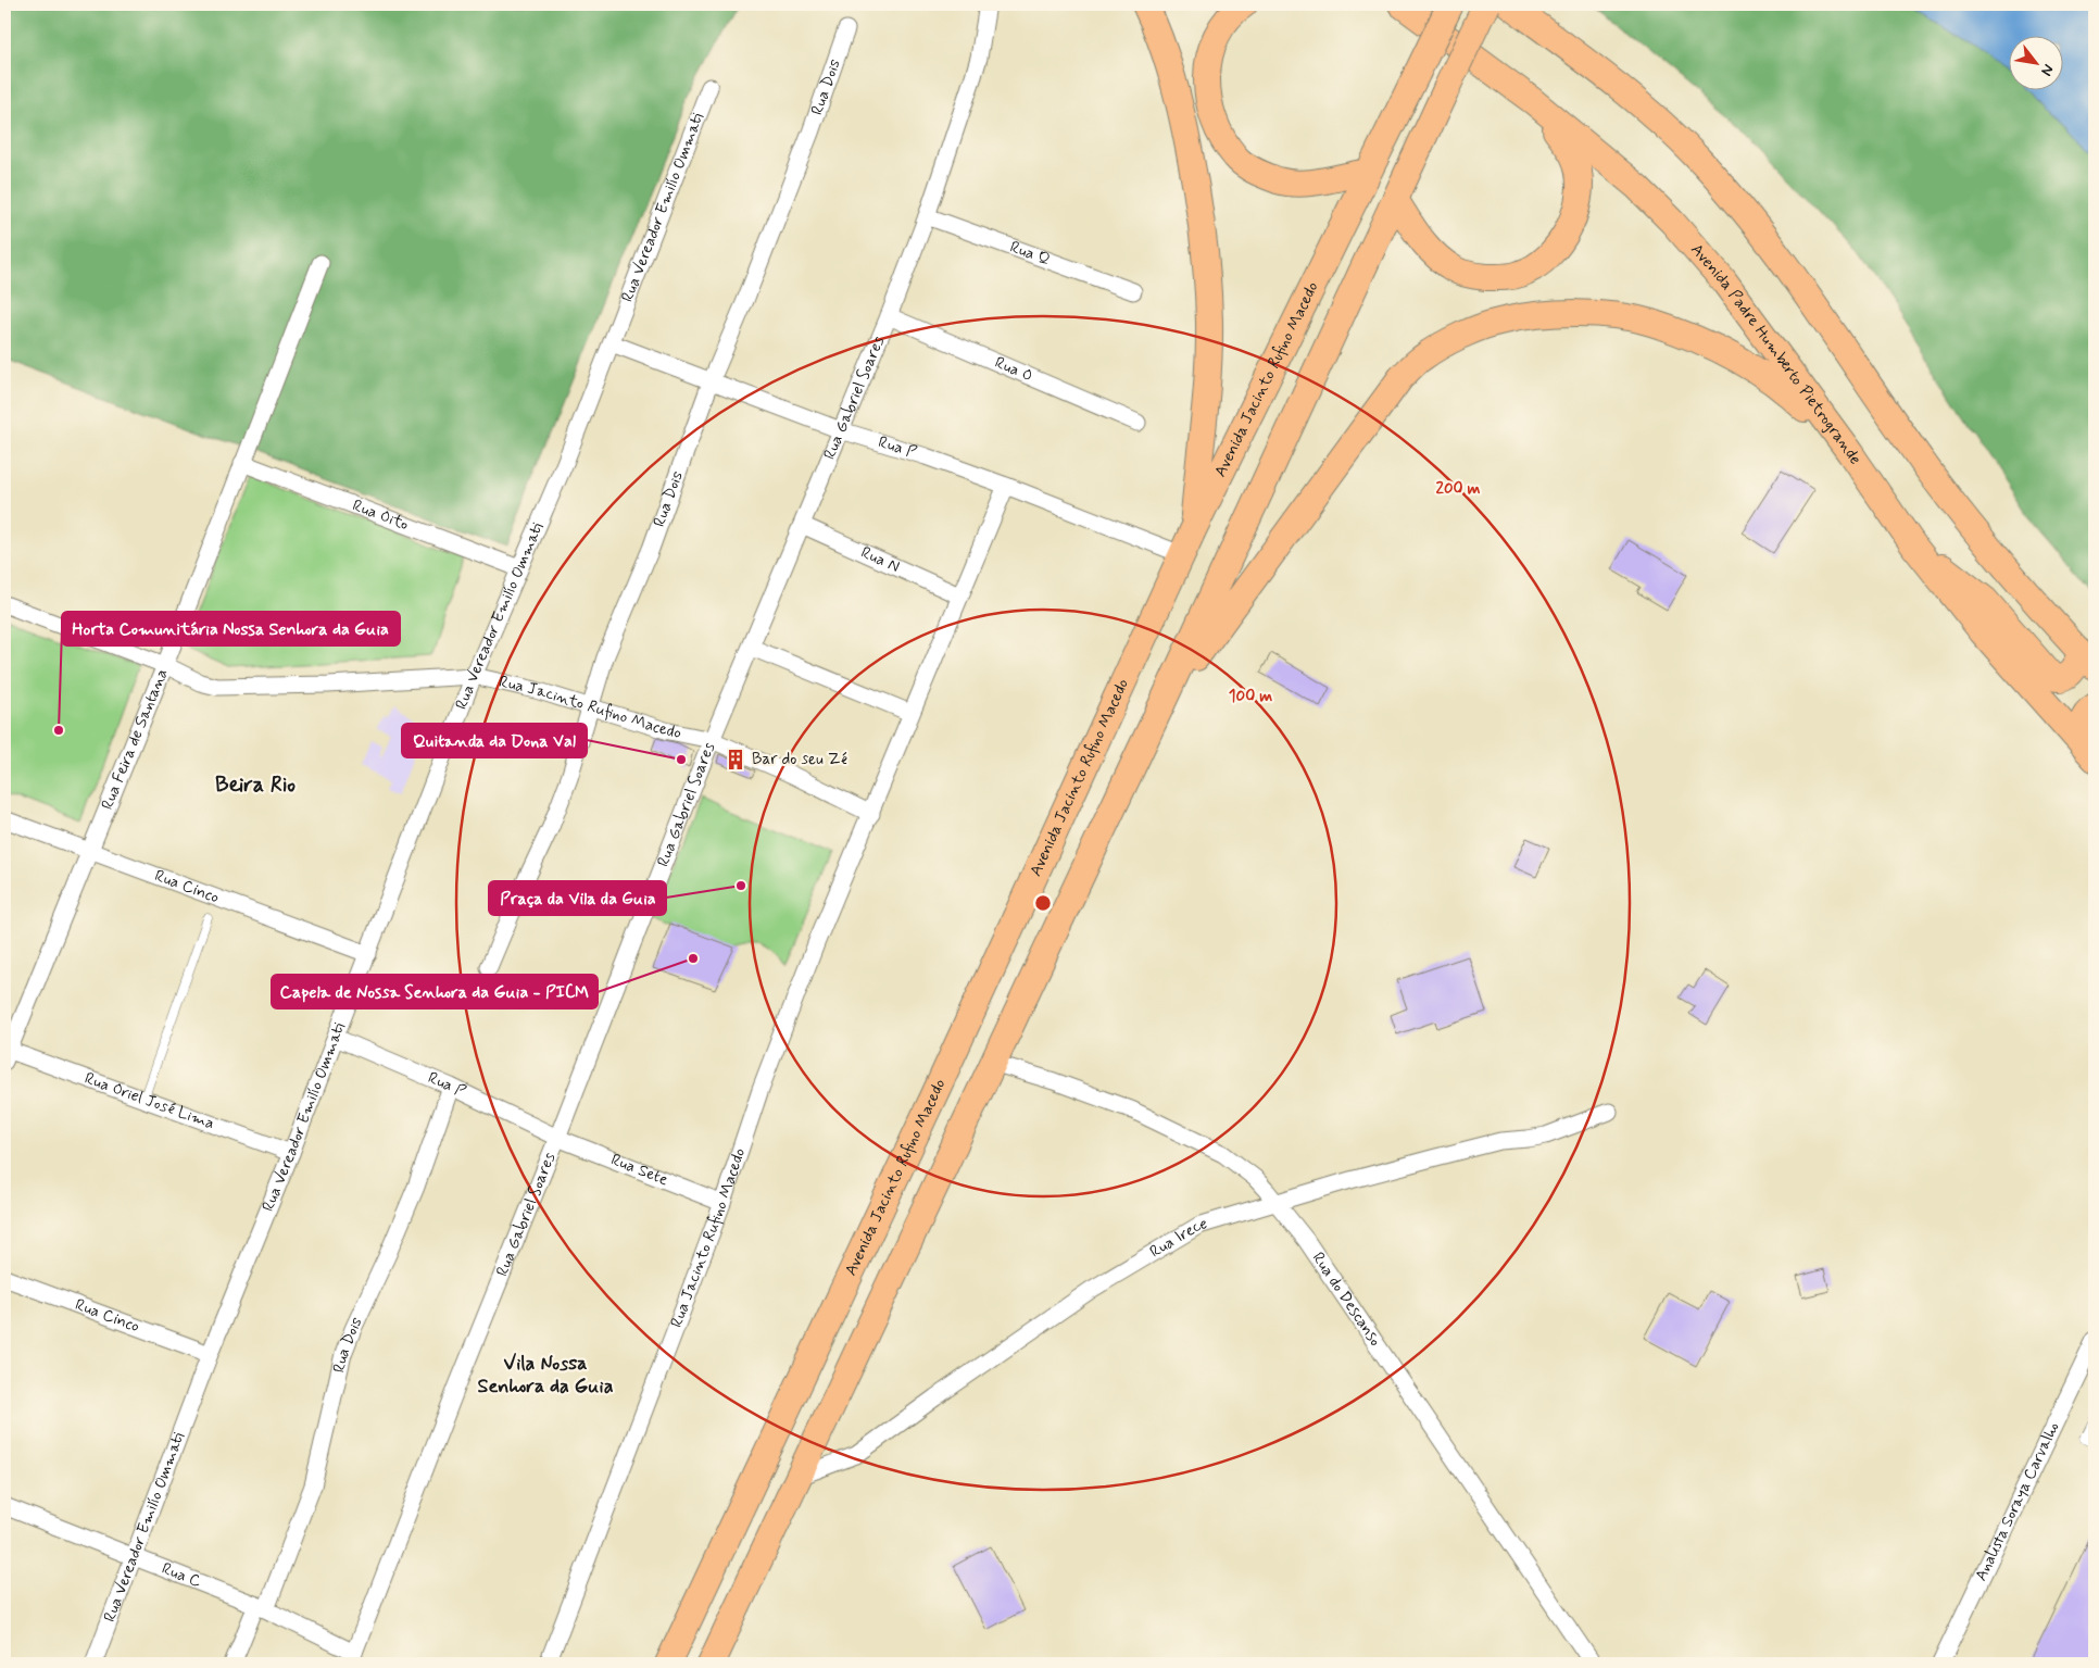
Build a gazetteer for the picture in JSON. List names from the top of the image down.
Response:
{
  "streets": {
    "main road": ["Avenida Padre Humberto Pietrogrande", "Avenida Jacinto Rufino Macedo"],
    "street": [
      "Rua Dois",
      "Rua Vereador Emilío Ommati",
      "Rua Q",
      "Rua O",
      "Rua Gabriel Soares",
      "Rua P",
      "Rua Oito",
      "Rua N",
      "Rua Jacinto Rufino Macedo",
      "Rua Feira de Santana",
      "Rua Cinco",
      "Rua Oriel José Lima",
      "Rua Sete",
      "Rua Irece",
      "Rua do Descanso",
      "Analista Soraya Carvalho",
      "Rua C"
    ]
  },
  "crossings": [
    ["Rua Dois", "Rua P"],
    ["Rua Dois", "Rua Jacinto Rufino Macedo"],
    ["Rua Dois", "Rua C"],
    ["Rua Vereador Emilío Ommati", "Rua P"],
    ["Rua Vereador Emilío Ommati", "Rua Oito"],
    ["Rua Vereador Emilío Ommati", "Rua Jacinto Rufino Macedo"],
    ["Rua Vereador Emilío Ommati", "Rua Cinco"],
    ["Rua Vereador Emilío Ommati", "Rua Oriel José Lima"],
    ["Rua Vereador Emilío Ommati", "Rua C"],
    ["Rua Q", "Rua Gabriel Soares"],
    ["Rua O", "Rua Gabriel Soares"],
    ["Avenida Jacinto Rufino Macedo", "Rua P"],
    ["Rua Gabriel Soares", "Rua P"],
    ["Rua Gabriel Soares", "Rua N"],
    ["Rua Gabriel Soares", "Rua Jacinto Rufino Macedo"],
    ["Rua Gabriel Soares", "Rua Sete"],
    ["Rua Gabriel Soares", "Rua C"],
    ["Rua P", "Rua Jacinto Rufino Macedo"],
    ["Rua P", "Rua Sete"],
    ["Rua Oito", "Rua Feira de Santana"],
    ["Rua N", "Rua Jacinto Rufino Macedo"],
    ["Rua Jacinto Rufino Macedo", "Rua Feira de Santana"],
    ["Rua Jacinto Rufino Macedo", "Rua Sete"],
    ["Rua Feira de Santana", "Rua Cinco"],
    ["Rua Feira de Santana", "Rua Oriel José Lima"],
    ["Rua Irece", "Rua do Descanso"]
  ],
  "districts": ["Beira Rio", "Vila Nossa Senhora da Guia"],
  "places": {
    "other": [
      "Horta Comunitária Nossa Senhora da Guia",
      "Quitanda da Dona Val",
      "Praça da Vila da Guia",
      "Capela de Nossa Senhora da Guia - PICM"
    ],
    "building": ["Bar do seu Zé"]
  },
  "north": "bottom right",
  "rings": ["200 m", "100 m"]
}
